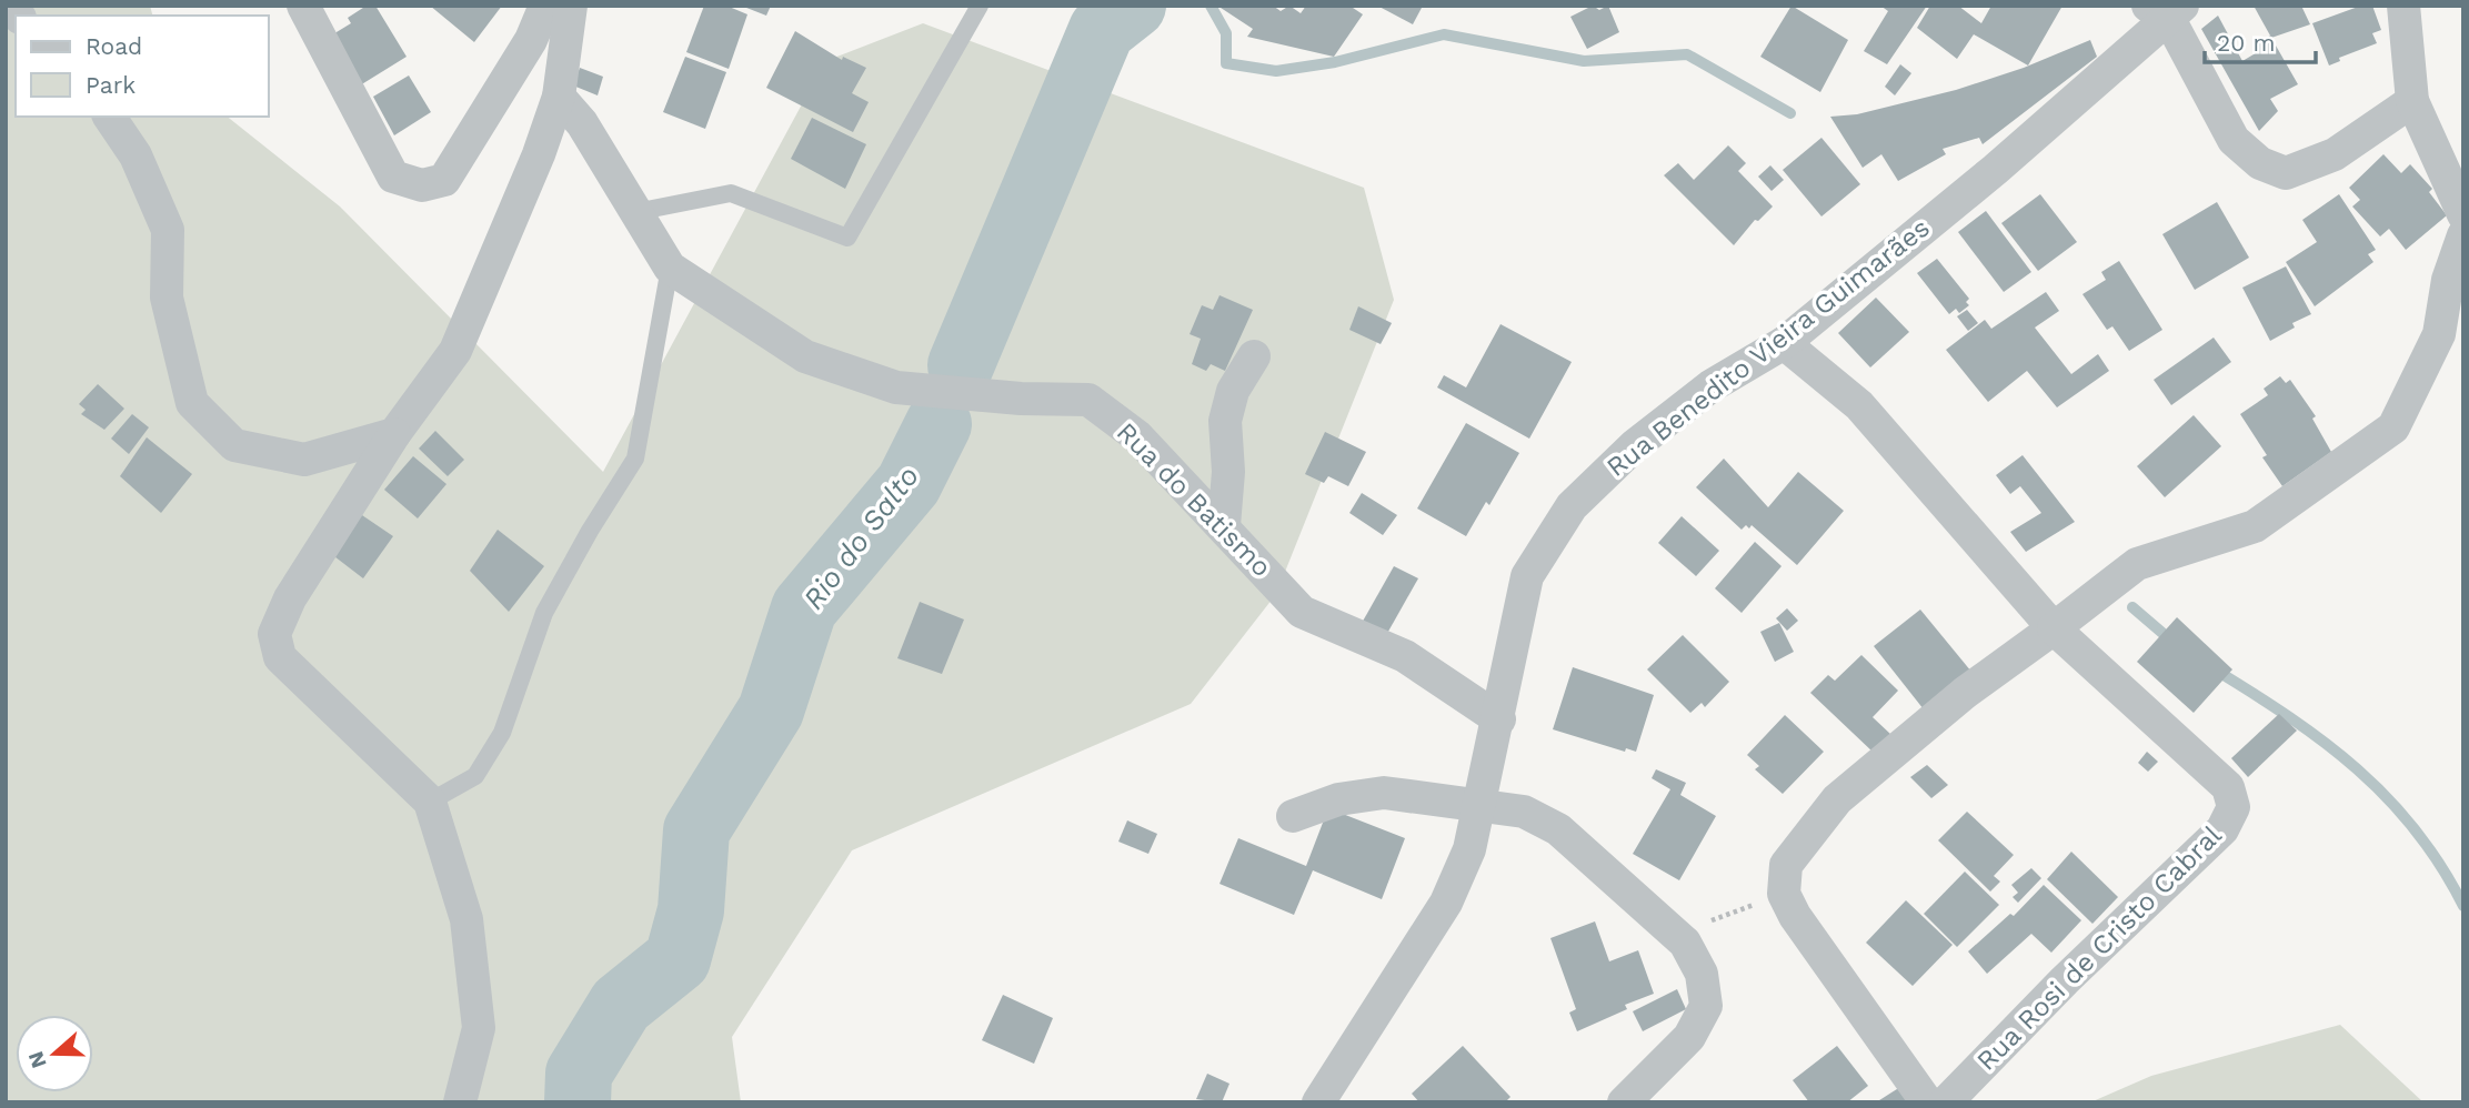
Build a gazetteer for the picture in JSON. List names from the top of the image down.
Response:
{
  "streets": {
    "street": ["Rua Benedito Vieira Guimarães", "Rua do Batismo", "Rua Rosi de Cristo Cabral"]
  },
  "crossings": [
    ["Rua Benedito Vieira Guimarães", "Rua do Batismo"],
    ["Rua Benedito Vieira Guimarães", "Rua Rosi de Cristo Cabral"]
  ],
  "water": ["Rio do Salto"],
  "legend": ["Road", "Park"],
  "scale_bar": "20 m",
  "north": "left"
}
